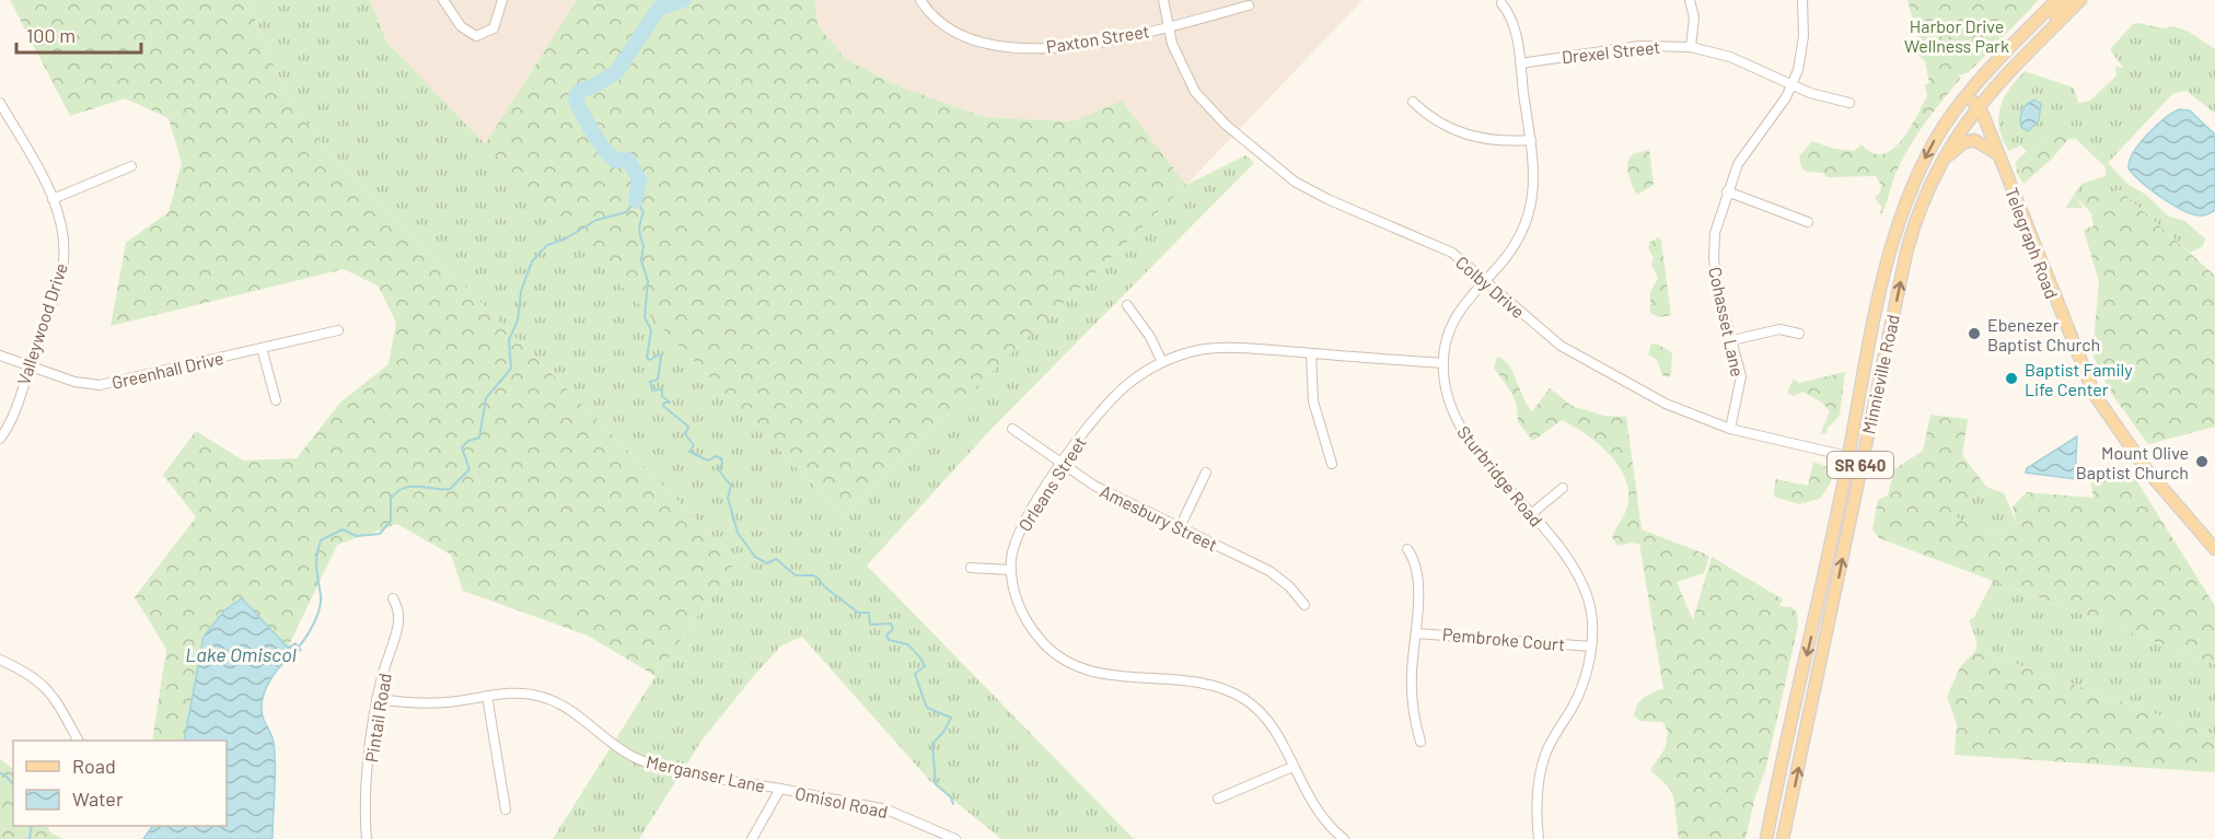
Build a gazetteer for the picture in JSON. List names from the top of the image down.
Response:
{
  "streets": {
    "main road": ["Telegraph Road", "Minnieville Road", "SR 640"],
    "street": [
      "Paxton Street",
      "Drexel Street",
      "Colby Drive",
      "Cohasset Lane",
      "Valleywood Drive",
      "Greenhall Drive",
      "Sturbridge Road",
      "Orleans Street",
      "Amesbury Street",
      "Pembroke Court",
      "Pintail Road",
      "Merganser Lane",
      "Omisol Road"
    ]
  },
  "crossings": [
    ["Paxton Street", "Colby Drive"],
    ["Drexel Street", "Cohasset Lane"],
    ["Drexel Street", "Sturbridge Road"],
    ["Telegraph Road", "Minnieville Road"],
    ["Colby Drive", "Cohasset Lane"],
    ["Colby Drive", "Minnieville Road"],
    ["Colby Drive", "Sturbridge Road"],
    ["Valleywood Drive", "Greenhall Drive"],
    ["Sturbridge Road", "Orleans Street"],
    ["Sturbridge Road", "Pembroke Court"],
    ["Orleans Street", "Amesbury Street"],
    ["Pintail Road", "Merganser Lane"],
    ["Merganser Lane", "Omisol Road"]
  ],
  "water": ["Lake Omiscol"],
  "parks": ["Harbor Drive Wellness Park"],
  "places": ["Ebenezer Baptist Church", "Baptist Family Life Center", "Mount Olive Baptist Church"],
  "legend": ["Road", "Water"],
  "scale_bar": "100 m"
}
